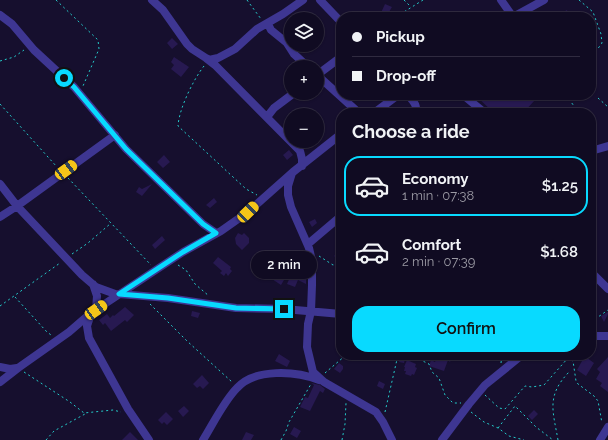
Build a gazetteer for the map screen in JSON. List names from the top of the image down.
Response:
{
  "page": {
    "map_buttons": ["+", "−"],
    "banner": ["Pickup", "Drop-off"],
    "heading": "Choose a ride",
    "list": [
      {
        "name": "Economy",
        "note": "1 min · 07:38",
        "value": "$1.25"
      },
      {
        "name": "Comfort",
        "note": "2 min · 07:39",
        "value": "$1.68"
      }
    ],
    "bubble": "2 min",
    "buttons": "Confirm"
  }
}
